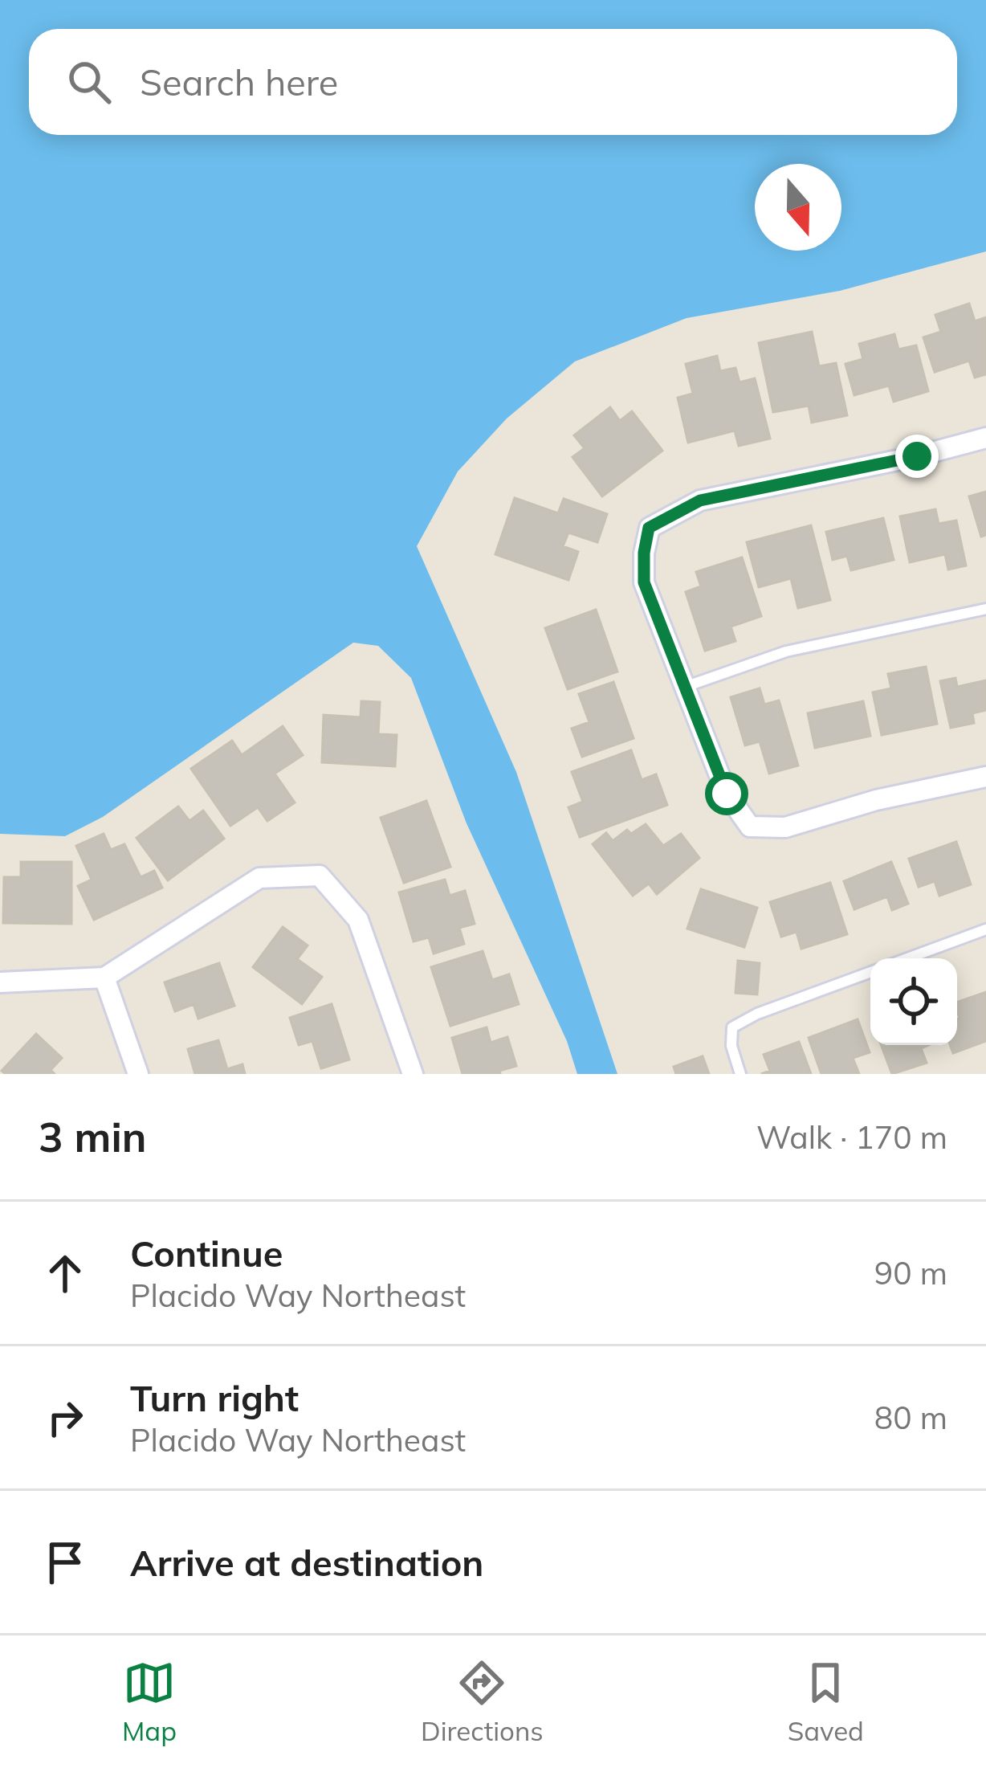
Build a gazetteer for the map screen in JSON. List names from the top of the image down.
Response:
{
  "north": "bottom",
  "page": {
    "search": "Search here",
    "heading": ["3 min", "Walk · 170 m"],
    "list": [
      ["Continue", "Placido Way Northeast", "90 m"],
      ["Turn right", "Placido Way Northeast", "80 m"],
      "Arrive at destination"
    ],
    "nav": ["Map", "Directions", "Saved"]
  }
}
